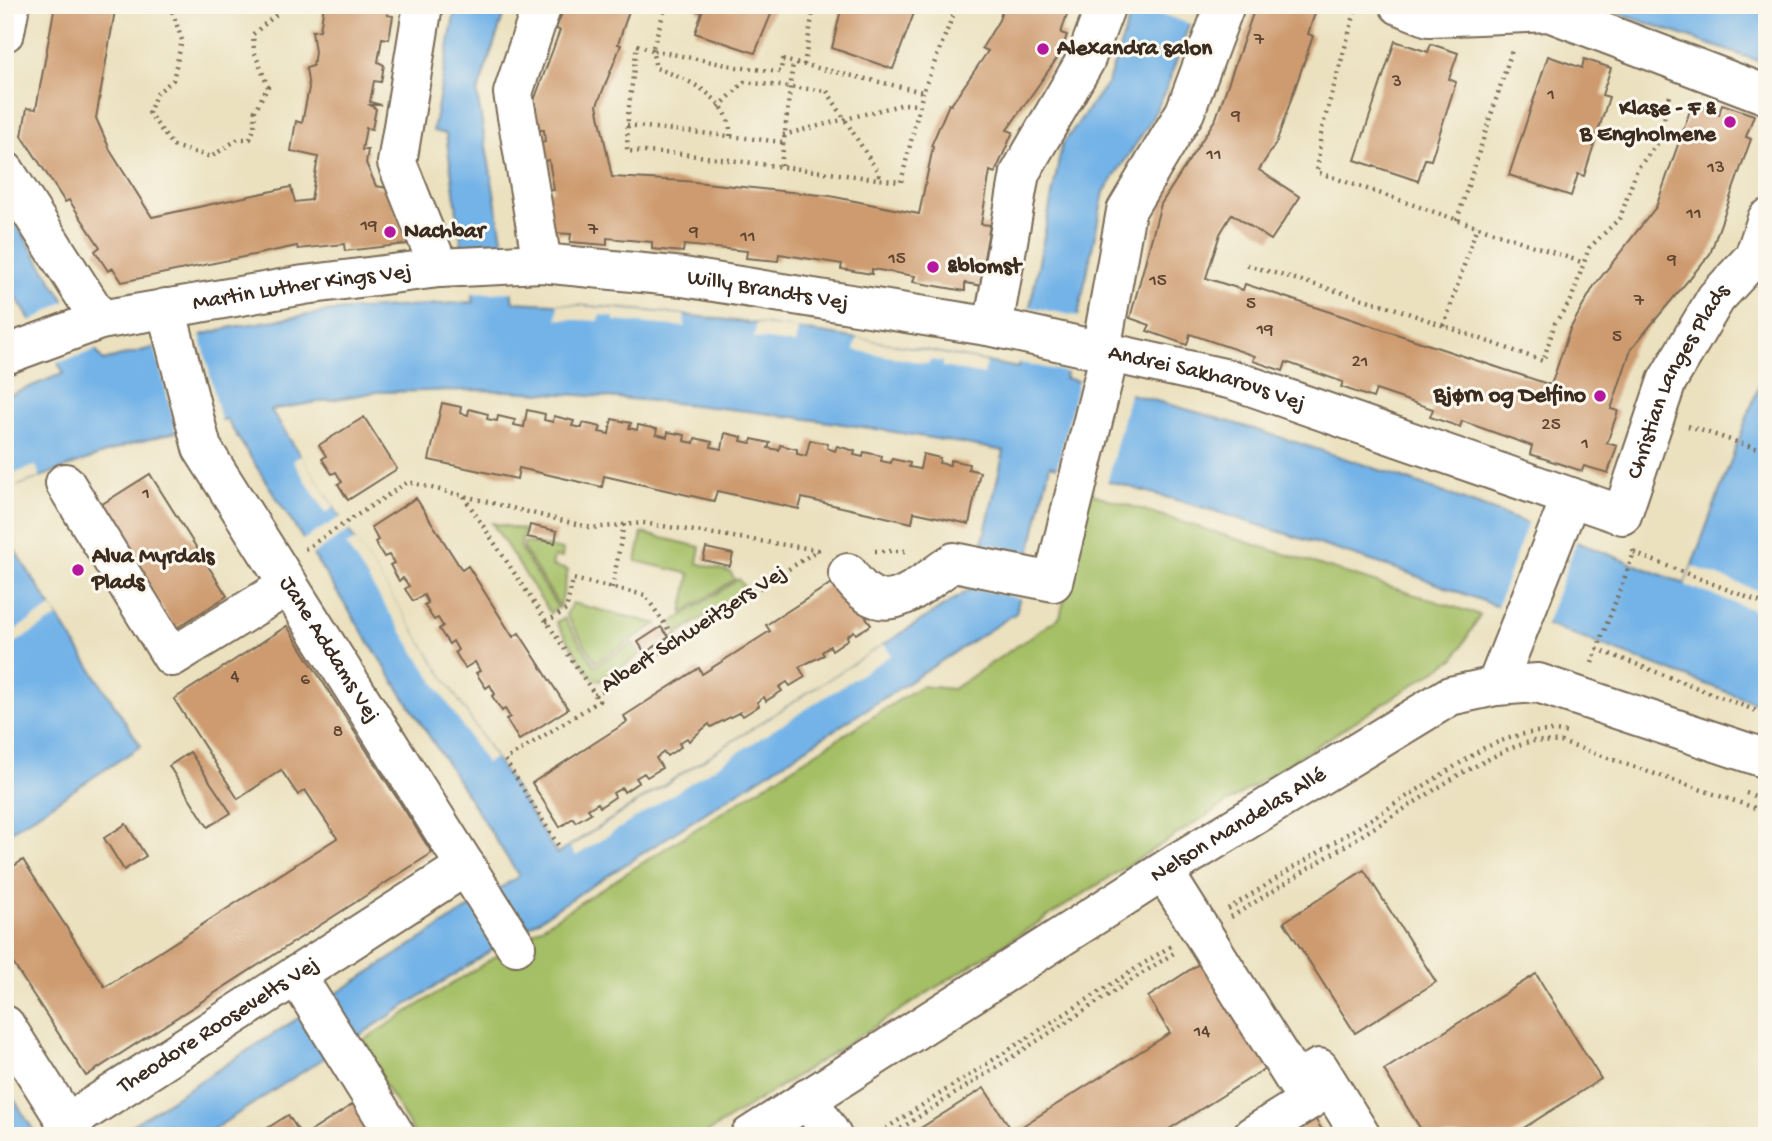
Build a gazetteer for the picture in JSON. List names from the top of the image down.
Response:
{
  "streets": {
    "street": [
      "Martin Luther Kings Vej",
      "Willy Brandts Vej",
      "Andrei Sakharovs Vej",
      "Christian Langes Plads",
      "Jane Addams Vej",
      "Nelson Mandelas Allé",
      "Theodore Roosevelts Vej"
    ],
    "path": ["Albert Schweitzers Vej"]
  },
  "crossings": [
    ["Martin Luther Kings Vej", "Willy Brandts Vej"],
    ["Martin Luther Kings Vej", "Jane Addams Vej"],
    ["Willy Brandts Vej", "Andrei Sakharovs Vej"],
    ["Andrei Sakharovs Vej", "Christian Langes Plads"],
    ["Jane Addams Vej", "Theodore Roosevelts Vej"]
  ],
  "places": [
    "Alexandra salon",
    "Klase - F & B Engholmene",
    "Nachbar",
    "&blomst",
    "Bjørn og Delfino",
    "Alva Myrdals Plads"
  ],
  "house_numbers": [
    "7",
    "3",
    "1",
    "9",
    "11",
    "13",
    "11",
    "19",
    "7",
    "9",
    "11",
    "15",
    "9",
    "15",
    "7",
    "5",
    "19",
    "5",
    "21",
    "25",
    "1",
    "1",
    "4",
    "6",
    "8",
    "14"
  ]
}
